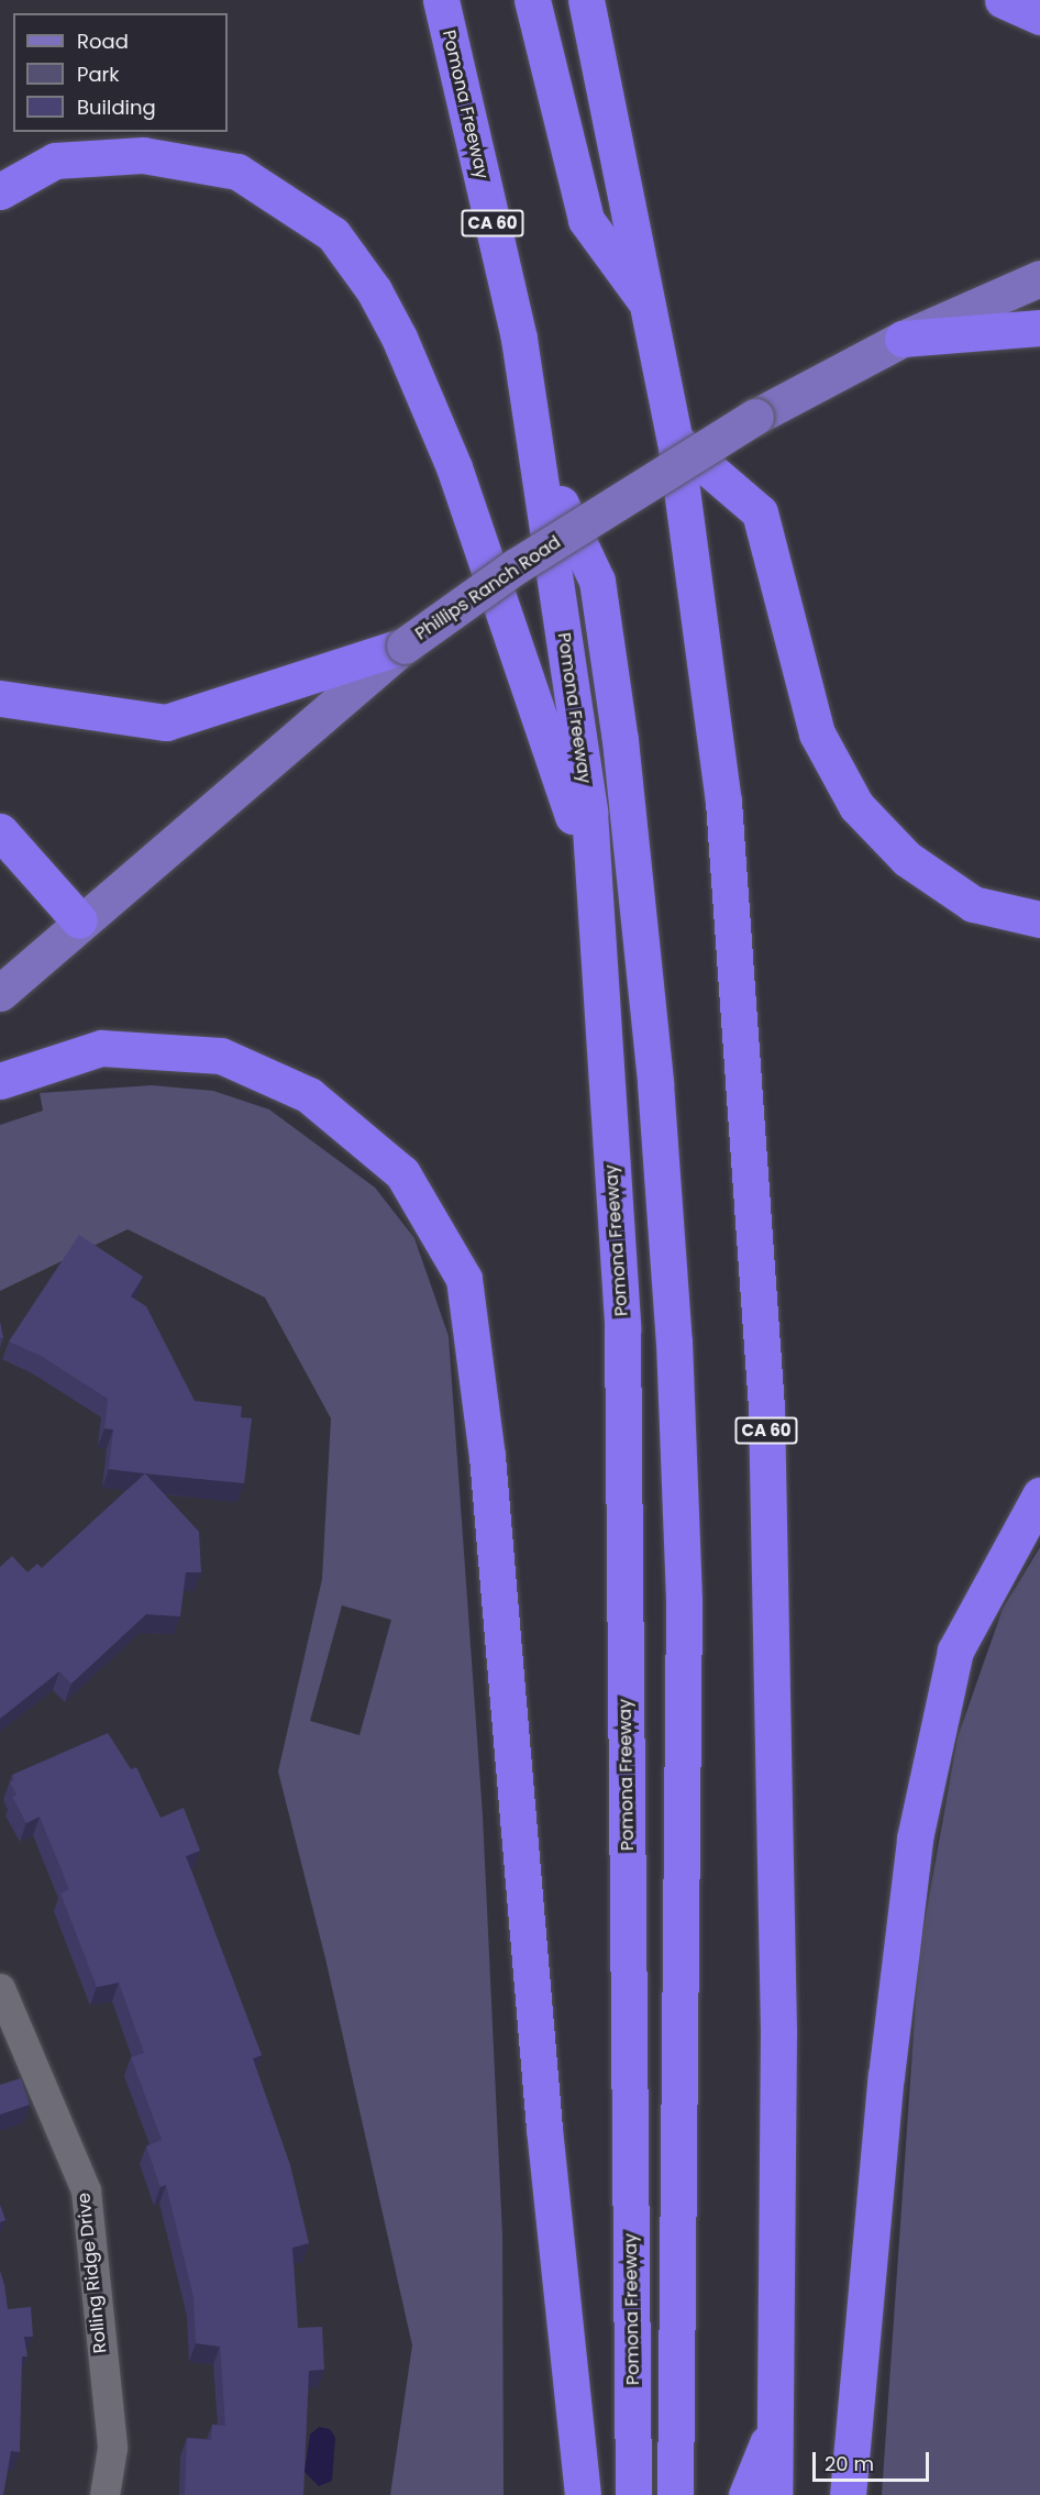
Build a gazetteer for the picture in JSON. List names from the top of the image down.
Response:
{
  "streets": {
    "highway": ["Pomona Freeway", "CA 60"],
    "main road": ["Phillips Ranch Road"],
    "street": ["Rolling Ridge Drive"]
  },
  "legend": ["Road", "Park", "Building"],
  "scale_bar": "20 m"
}
